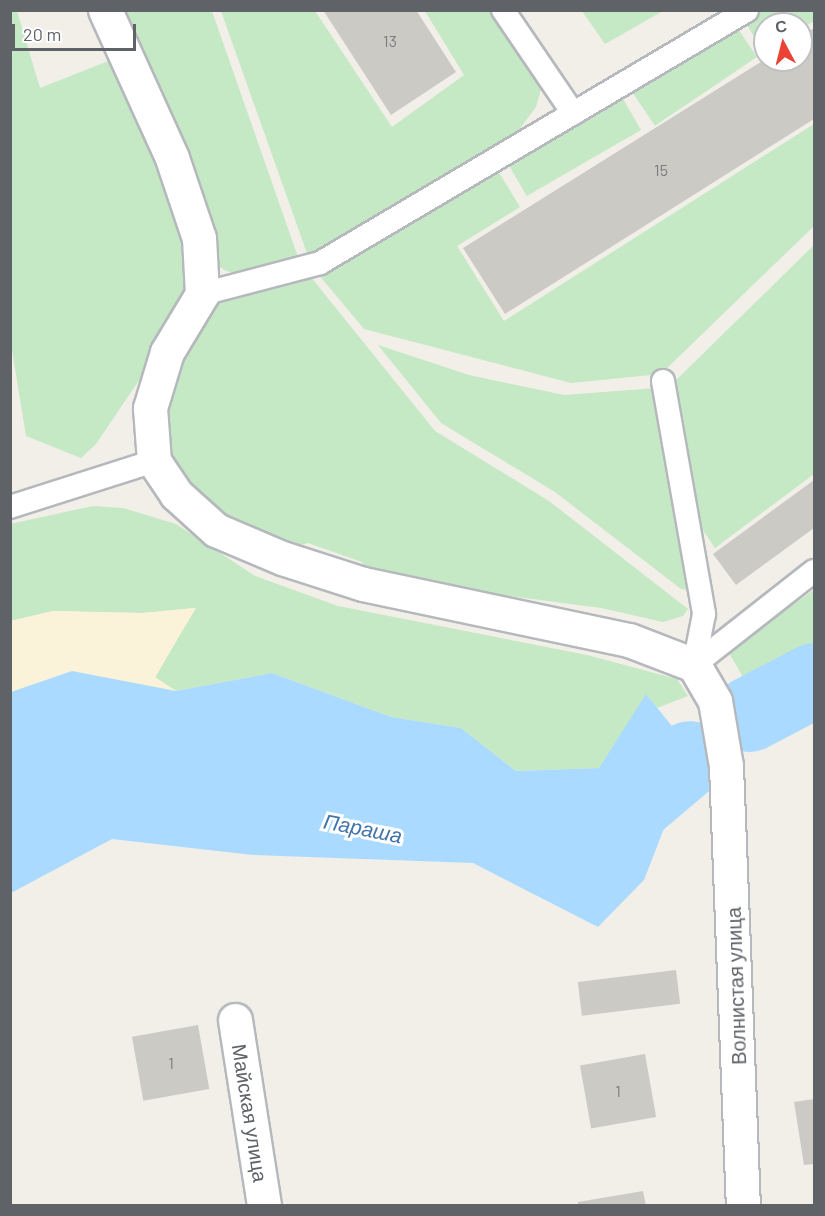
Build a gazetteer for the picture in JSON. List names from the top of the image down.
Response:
{
  "streets": {
    "street": ["Волнистая улица", "Майская улица"]
  },
  "water": ["Параша"],
  "house_numbers": [
    "13",
    "15",
    "1",
    "1"
  ],
  "scale_bar": "20 m",
  "north": "top"
}
